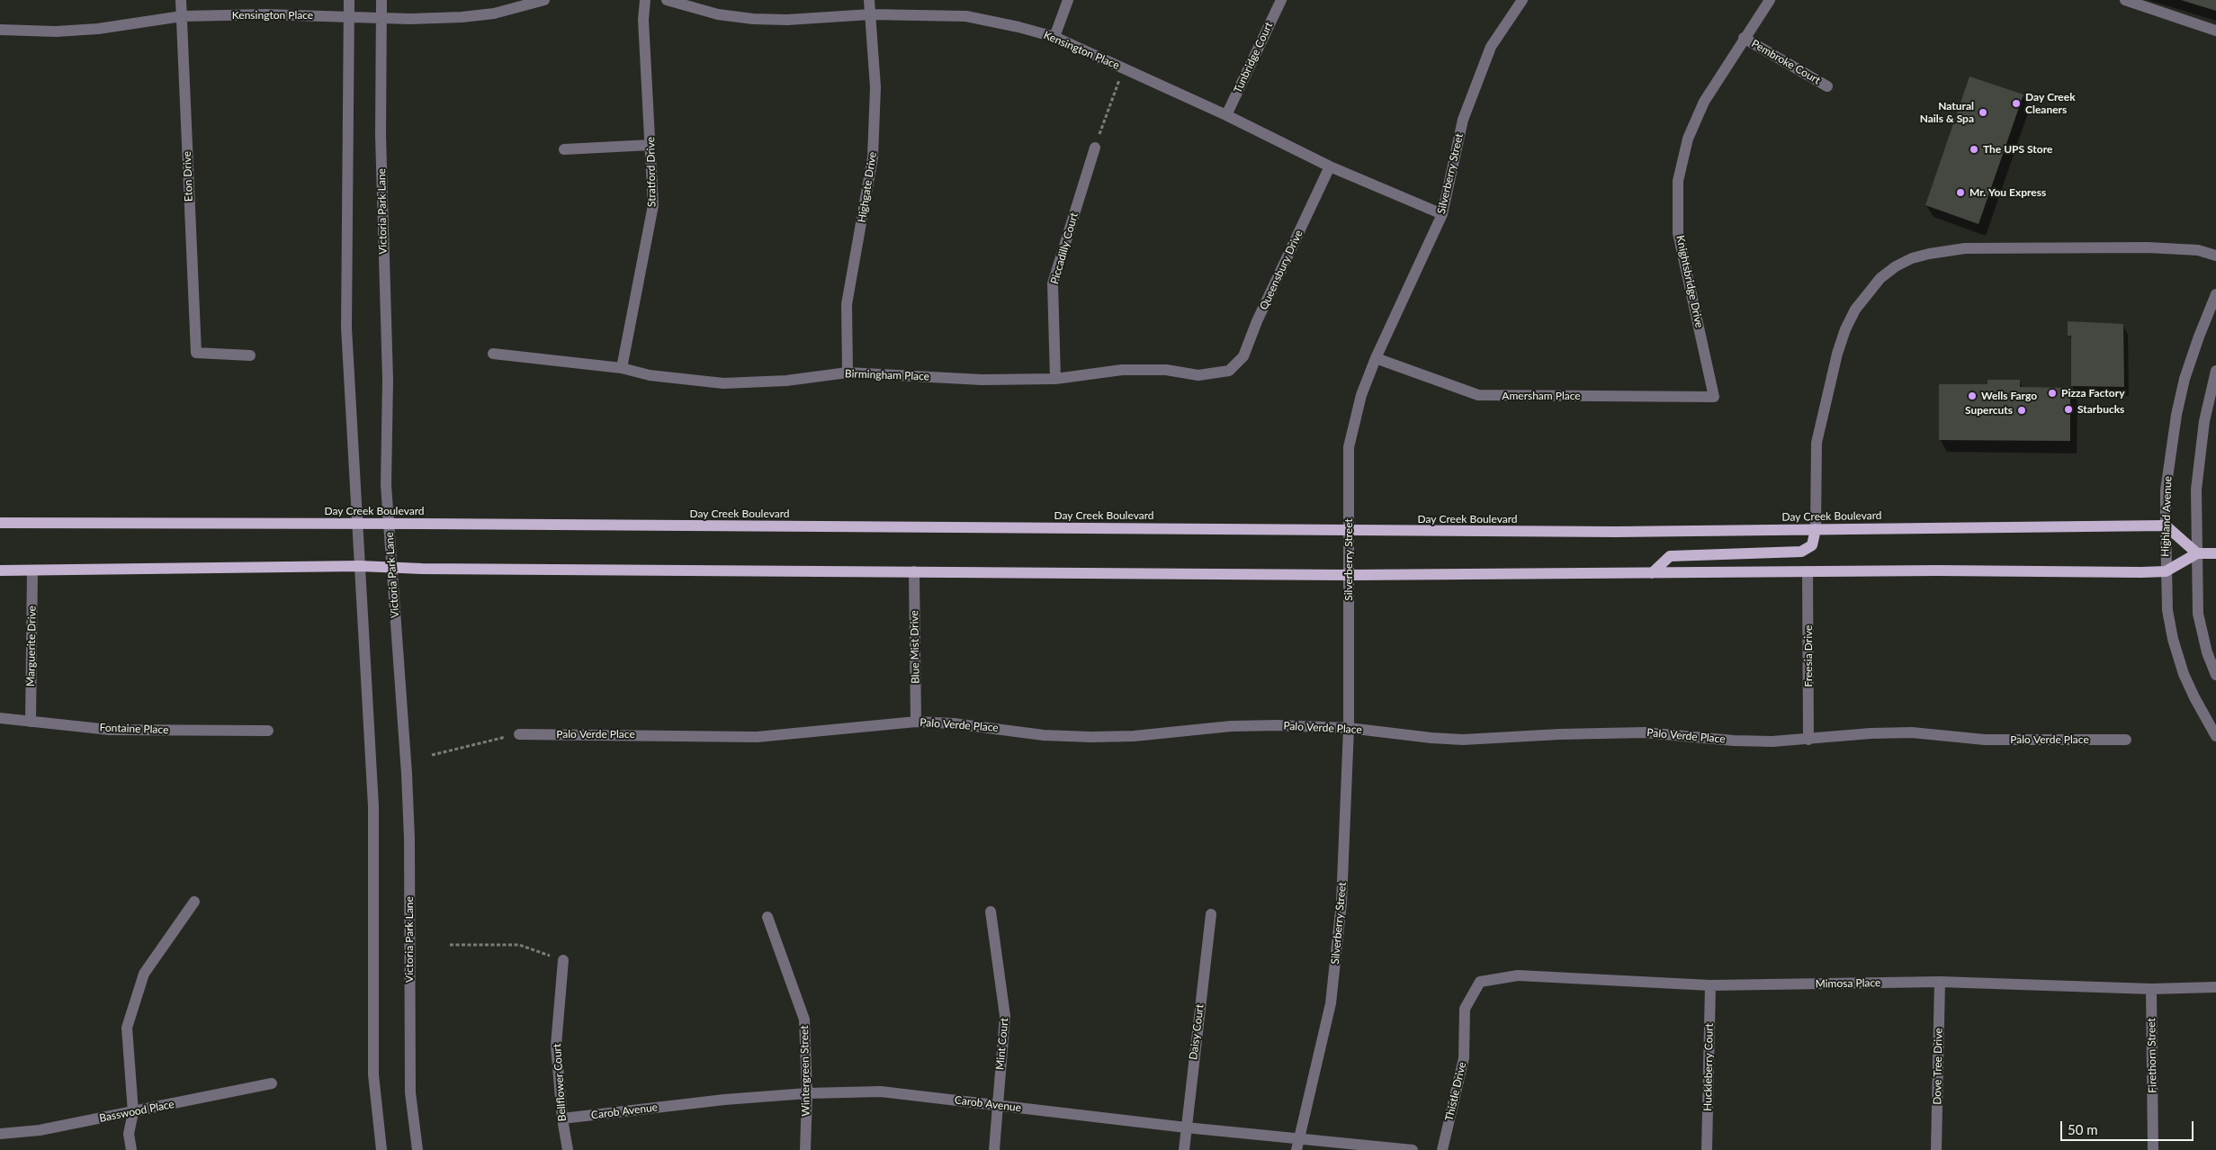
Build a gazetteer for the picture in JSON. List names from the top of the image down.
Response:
{
  "streets": {
    "main road": ["Day Creek Boulevard"],
    "street": [
      "Kensington Place",
      "Tunbridge Court",
      "Pembroke Court",
      "Stratford Drive",
      "Silverberry Street",
      "Eton Drive",
      "Highgate Drive",
      "Victoria Park Lane",
      "Piccadilly Court",
      "Queensbury Drive",
      "Knightsbridge Drive",
      "Birmingham Place",
      "Amersham Place",
      "Highland Avenue",
      "Marguerite Drive",
      "Blue Mist Drive",
      "Freesia Drive",
      "Palo Verde Place",
      "Fontaine Place",
      "Mimosa Place",
      "Daisy Court",
      "Mint Court",
      "Firethorn Street",
      "Dove Tree Drive",
      "Huckleberry Court",
      "Wintergreen Street",
      "Bellflower Court",
      "Thistle Drive",
      "Carob Avenue",
      "Basswood Place"
    ]
  },
  "crossings": [
    ["Kensington Place", "Tunbridge Court"],
    ["Kensington Place", "Silverberry Street"],
    ["Kensington Place", "Eton Drive"],
    ["Kensington Place", "Highgate Drive"],
    ["Kensington Place", "Victoria Park Lane"],
    ["Kensington Place", "Queensbury Drive"],
    ["Pembroke Court", "Knightsbridge Drive"],
    ["Stratford Drive", "Birmingham Place"],
    ["Silverberry Street", "Amersham Place"],
    ["Silverberry Street", "Day Creek Boulevard"],
    ["Silverberry Street", "Palo Verde Place"],
    ["Silverberry Street", "Carob Avenue"],
    ["Highgate Drive", "Birmingham Place"],
    ["Victoria Park Lane", "Day Creek Boulevard"],
    ["Piccadilly Court", "Birmingham Place"],
    ["Queensbury Drive", "Birmingham Place"],
    ["Knightsbridge Drive", "Amersham Place"],
    ["Day Creek Boulevard", "Highland Avenue"],
    ["Marguerite Drive", "Fontaine Place"],
    ["Blue Mist Drive", "Palo Verde Place"],
    ["Freesia Drive", "Palo Verde Place"],
    ["Mimosa Place", "Firethorn Street"],
    ["Mimosa Place", "Dove Tree Drive"],
    ["Mimosa Place", "Huckleberry Court"],
    ["Mimosa Place", "Thistle Drive"],
    ["Daisy Court", "Carob Avenue"],
    ["Mint Court", "Carob Avenue"],
    ["Wintergreen Street", "Carob Avenue"],
    ["Bellflower Court", "Carob Avenue"]
  ],
  "places": [
    "Day Creek Cleaners",
    "Natural Nails & Spa",
    "The UPS Store",
    "Mr. You Express",
    "Pizza Factory",
    "Wells Fargo",
    "Starbucks",
    "Supercuts"
  ],
  "scale_bar": "50 m"
}
